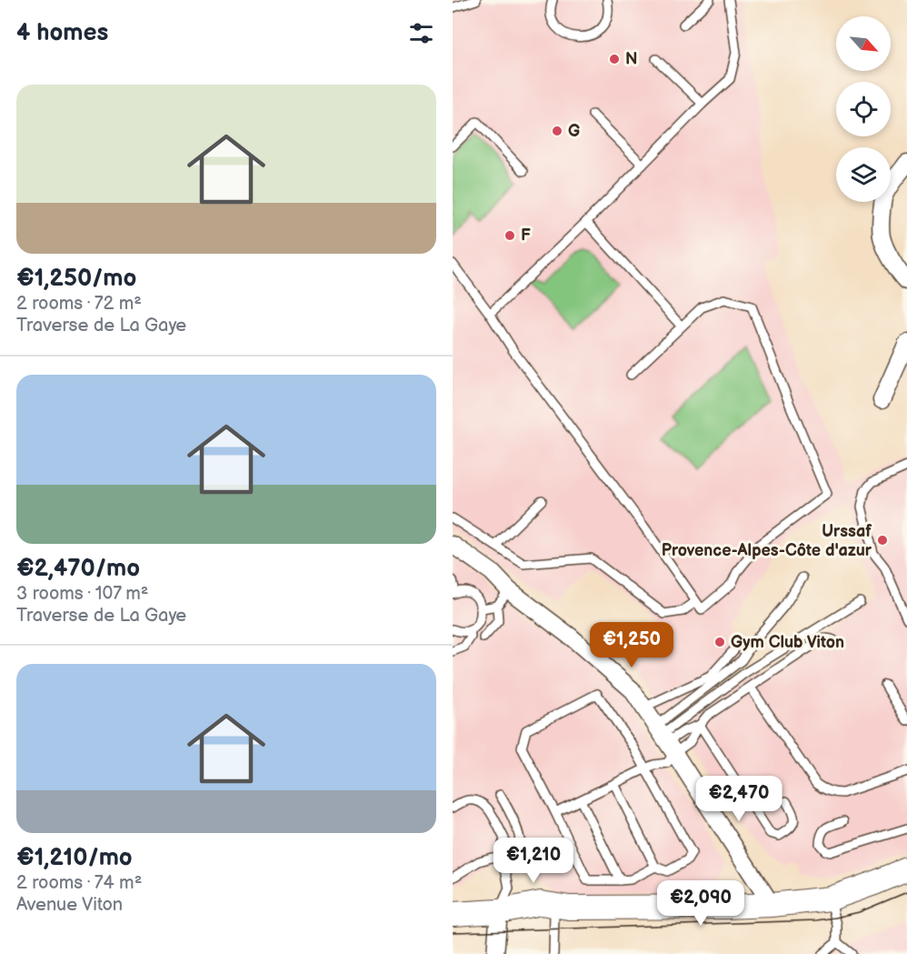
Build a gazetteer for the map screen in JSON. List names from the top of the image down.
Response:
{
  "places": [
    "N",
    "G",
    "F",
    "Urssaf Provence-Alpes-Côte d'azur",
    "Gym Club Viton"
  ],
  "north": "bottom right",
  "page": {
    "heading": "4 homes",
    "list": [
      {
        "name": "€1,250/mo",
        "note": "2 rooms · 72 m² · Traverse de La Gaye"
      },
      {
        "name": "€2,470/mo",
        "note": "3 rooms · 107 m² · Traverse de La Gaye"
      },
      {
        "name": "€1,210/mo",
        "note": "2 rooms · 74 m² · Avenue Viton"
      }
    ],
    "price": [
      "€1,250",
      "€2,470",
      "€1,210",
      "€2,090"
    ]
  }
}
